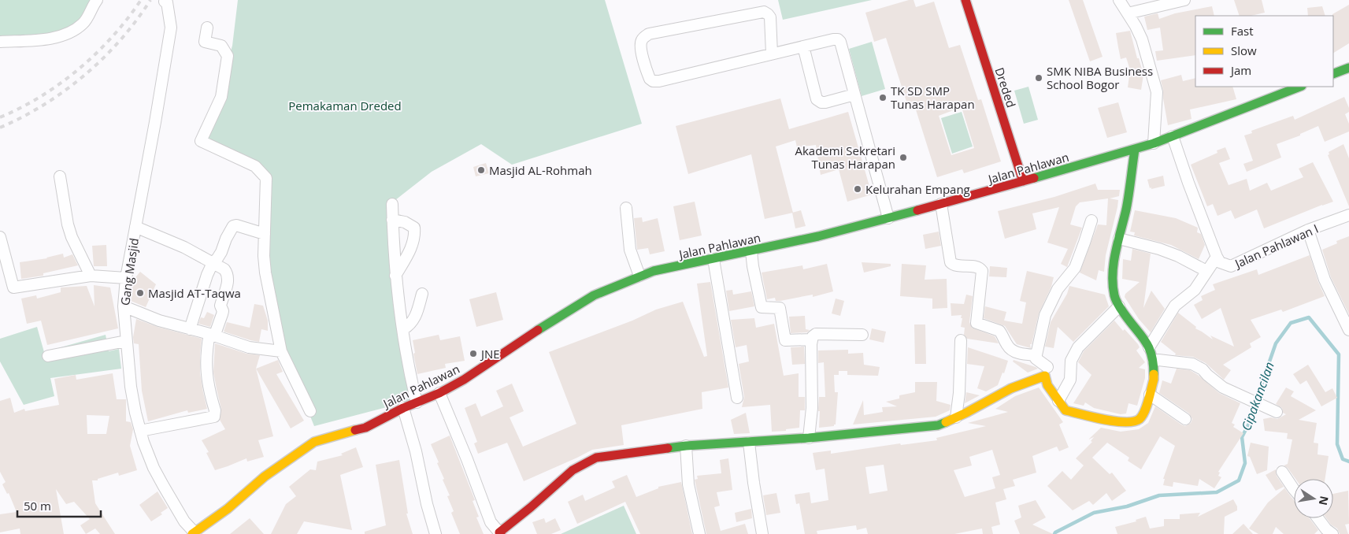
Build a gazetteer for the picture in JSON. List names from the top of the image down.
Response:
{
  "streets": {
    "main road": ["Dreded", "Jalan Pahlawan"],
    "street": ["Jalan Pahlawan I", "Gang Masjid"]
  },
  "crossings": [
    ["Dreded", "Jalan Pahlawan"],
    ["Jalan Pahlawan", "Jalan Pahlawan I"],
    ["Jalan Pahlawan", "Gang Masjid"]
  ],
  "water": ["Cipakancilan"],
  "parks": ["Pemakaman Dreded"],
  "places": [
    "SMK NIBA Business School Bogor",
    "TK SD SMP Tunas Harapan",
    "Akademi Sekretari Tunas Harapan",
    "Masjid AL-Rohmah",
    "Kelurahan Empang",
    "Masjid AT-Taqwa",
    "JNE"
  ],
  "legend": ["Fast", "Slow", "Jam"],
  "scale_bar": "50 m",
  "north": "right"
}
